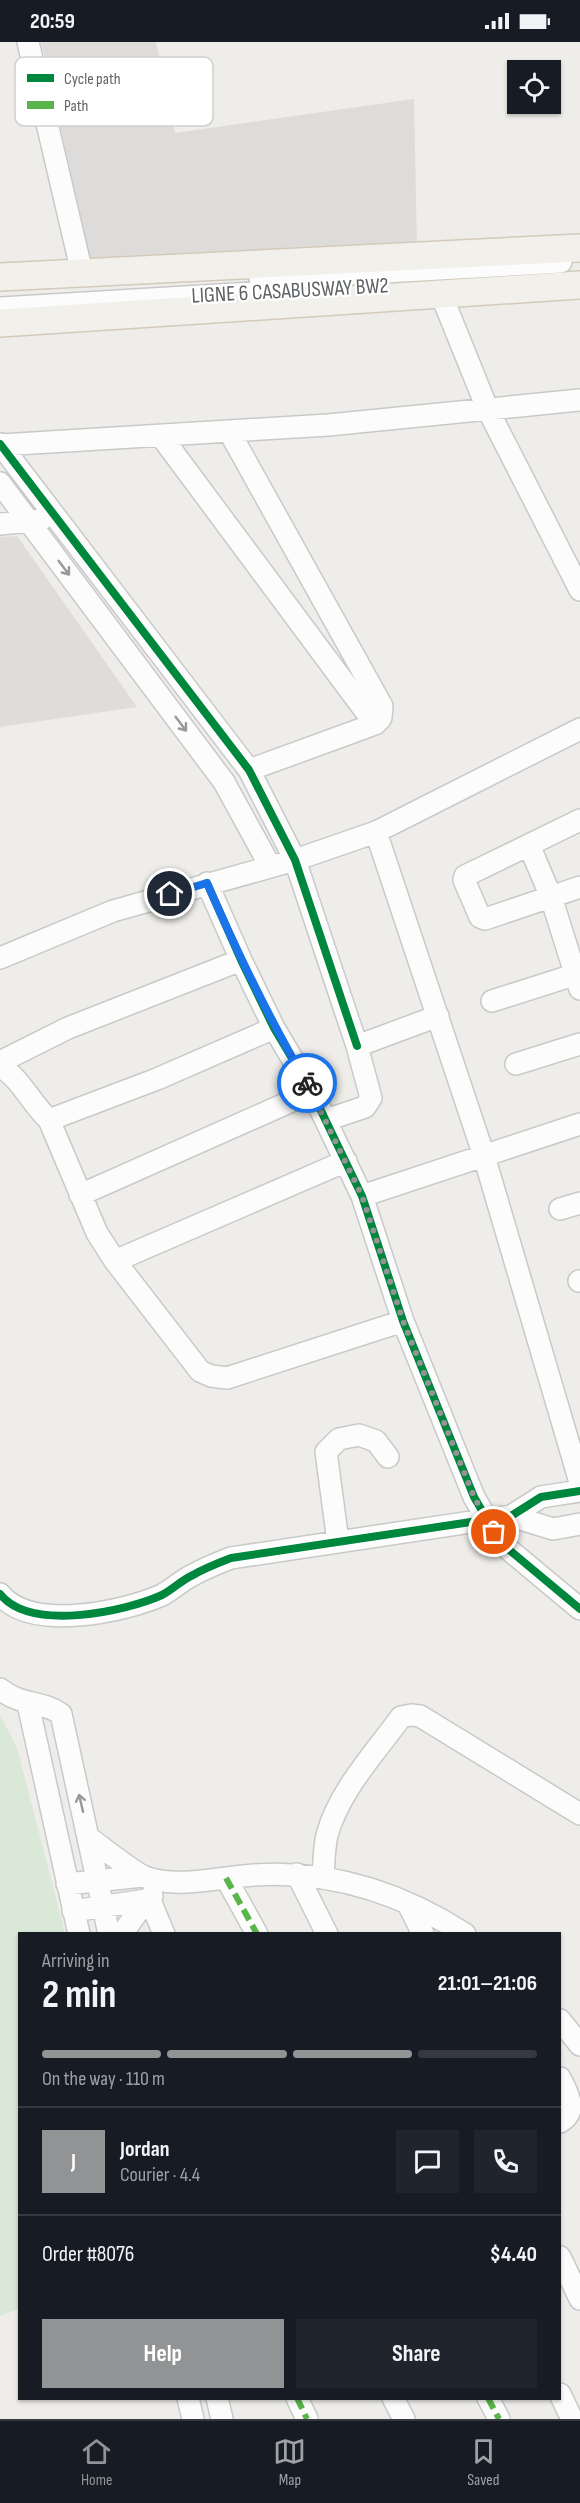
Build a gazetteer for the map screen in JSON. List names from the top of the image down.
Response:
{
  "streets": {
    "street": ["LIGNE 6 CASABUSWAY BW2"]
  },
  "legend": ["Cycle path", "Path"],
  "page": {
    "status": "20:59",
    "heading": ["2 min", "Arriving in", "21:01–21:06"],
    "panel": [
      "Jordan",
      "Courier · 4.4",
      "Order #8076",
      "$4.40"
    ],
    "bar": "On the way · 110 m",
    "round": "J",
    "buttons": ["Help", "Share"],
    "tabs": ["Home", "Map", "Saved"]
  }
}
